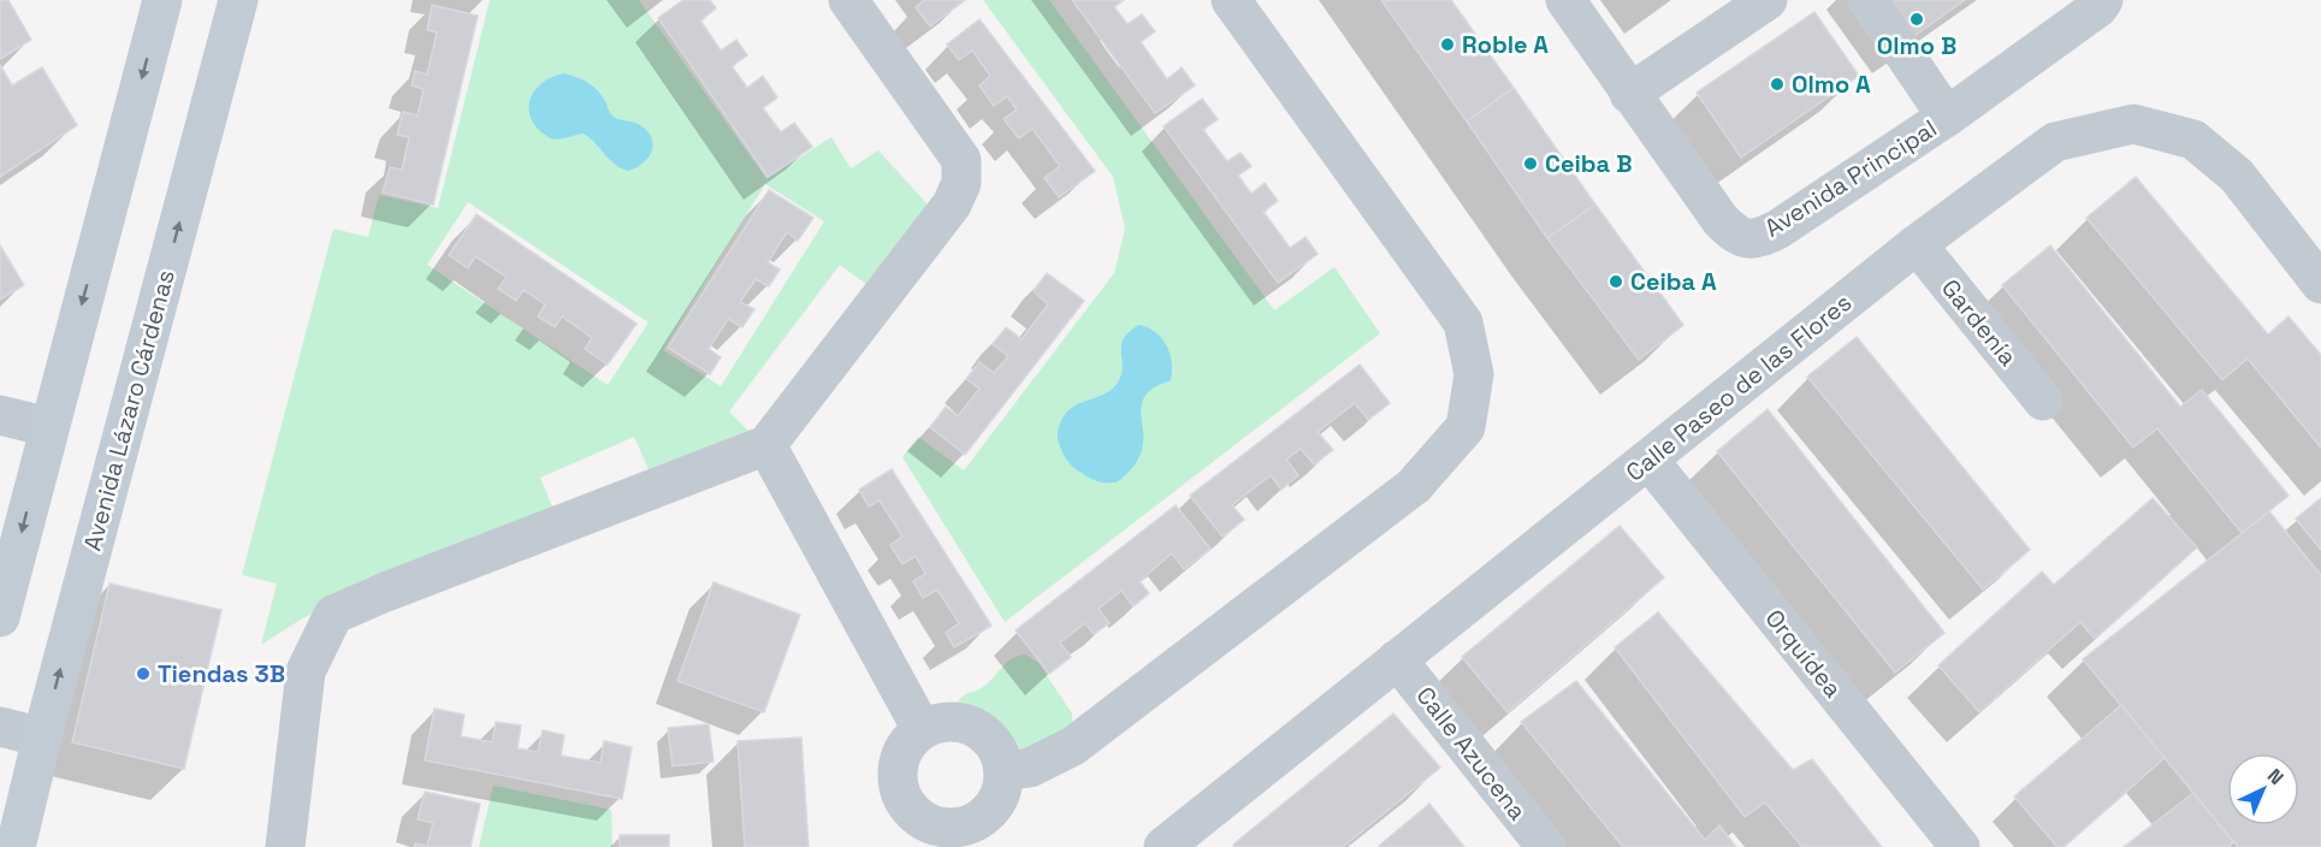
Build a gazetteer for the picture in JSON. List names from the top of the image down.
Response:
{
  "streets": {
    "main road": ["Avenida Lázaro Cárdenas"],
    "street": [
      "Avenida Principal",
      "Gardenía",
      "Calle Paseo de las Flores",
      "Orquídea",
      "Calle Azucena"
    ]
  },
  "crossings": [
    ["Gardenía", "Calle Paseo de las Flores"],
    ["Calle Paseo de las Flores", "Orquídea"],
    ["Calle Paseo de las Flores", "Calle Azucena"]
  ],
  "places": [
    "Olmo B",
    "Roble A",
    "Olmo A",
    "Ceiba B",
    "Ceiba A",
    "Tiendas 3B"
  ],
  "north": "top right"
}
